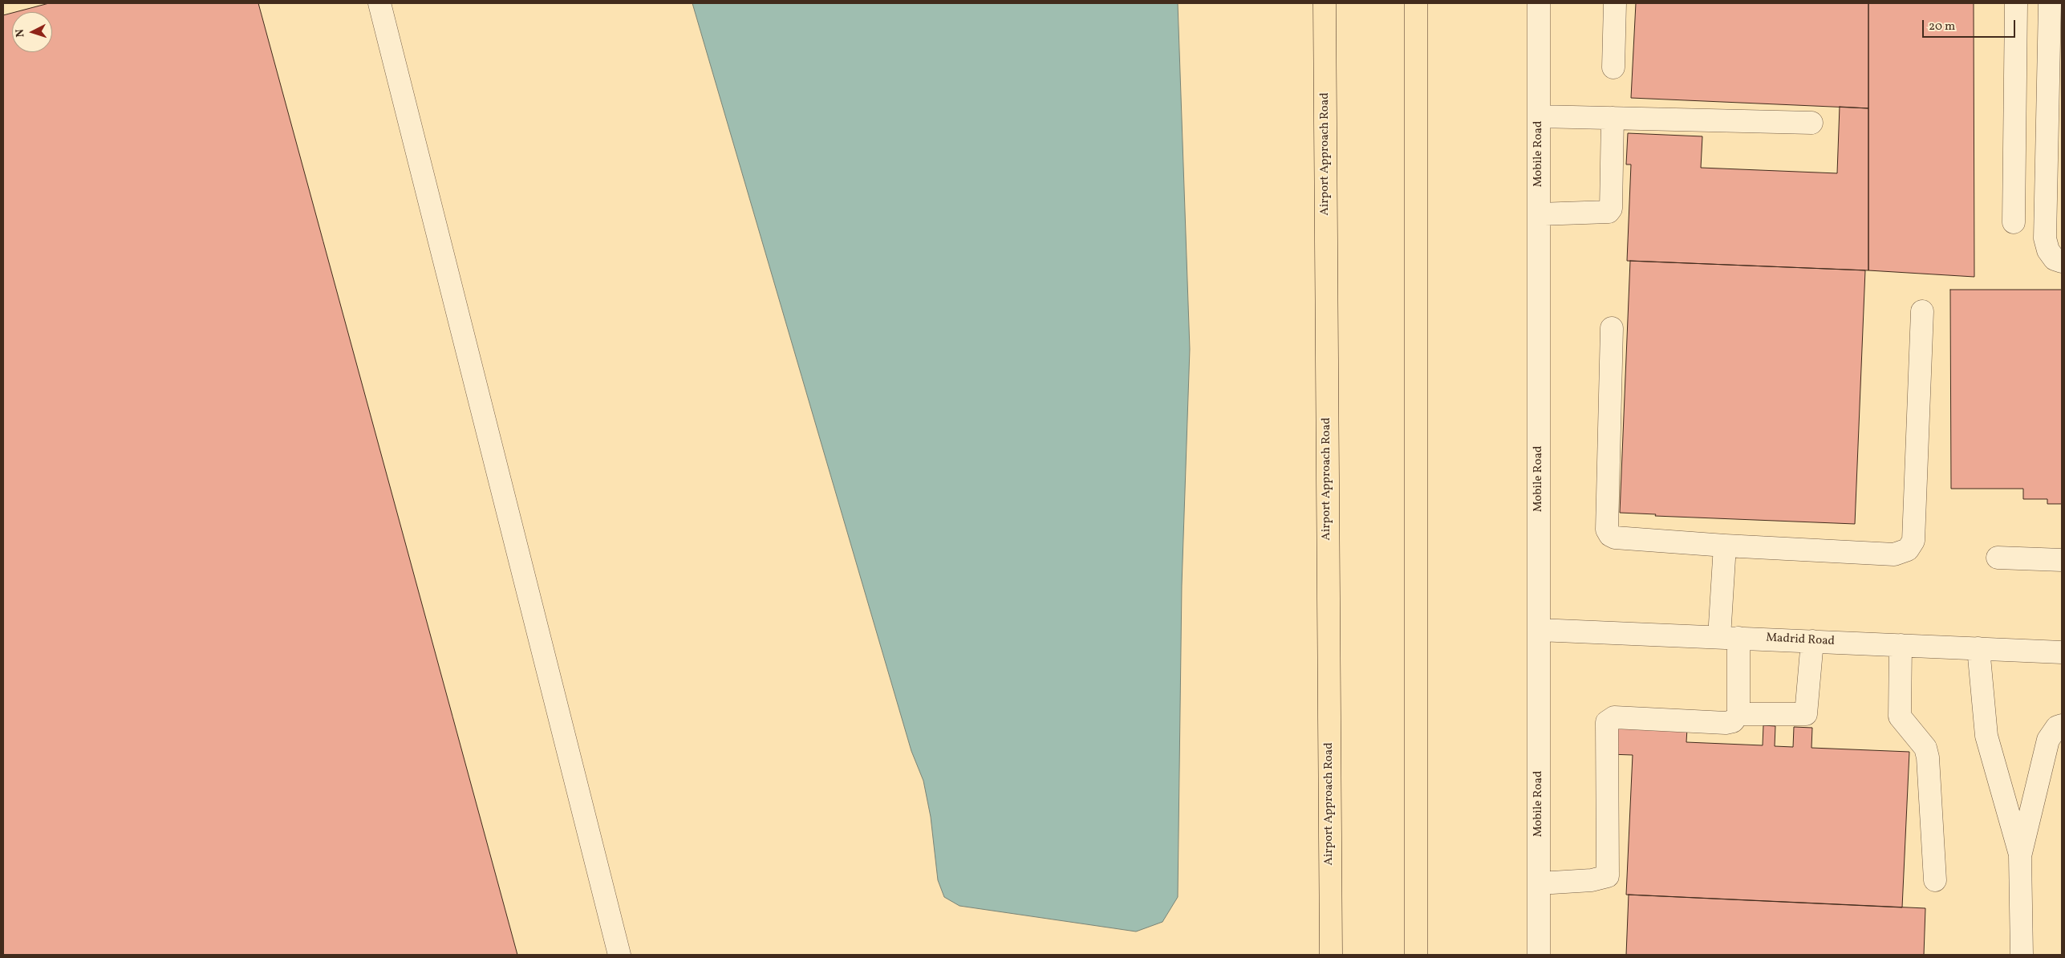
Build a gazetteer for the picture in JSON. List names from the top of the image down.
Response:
{
  "streets": {
    "main road": ["Airport Approach Road"],
    "street": ["Mobile Road", "Madrid Road"]
  },
  "crossings": [
    ["Mobile Road", "Madrid Road"]
  ],
  "scale_bar": "20 m",
  "north": "left"
}
